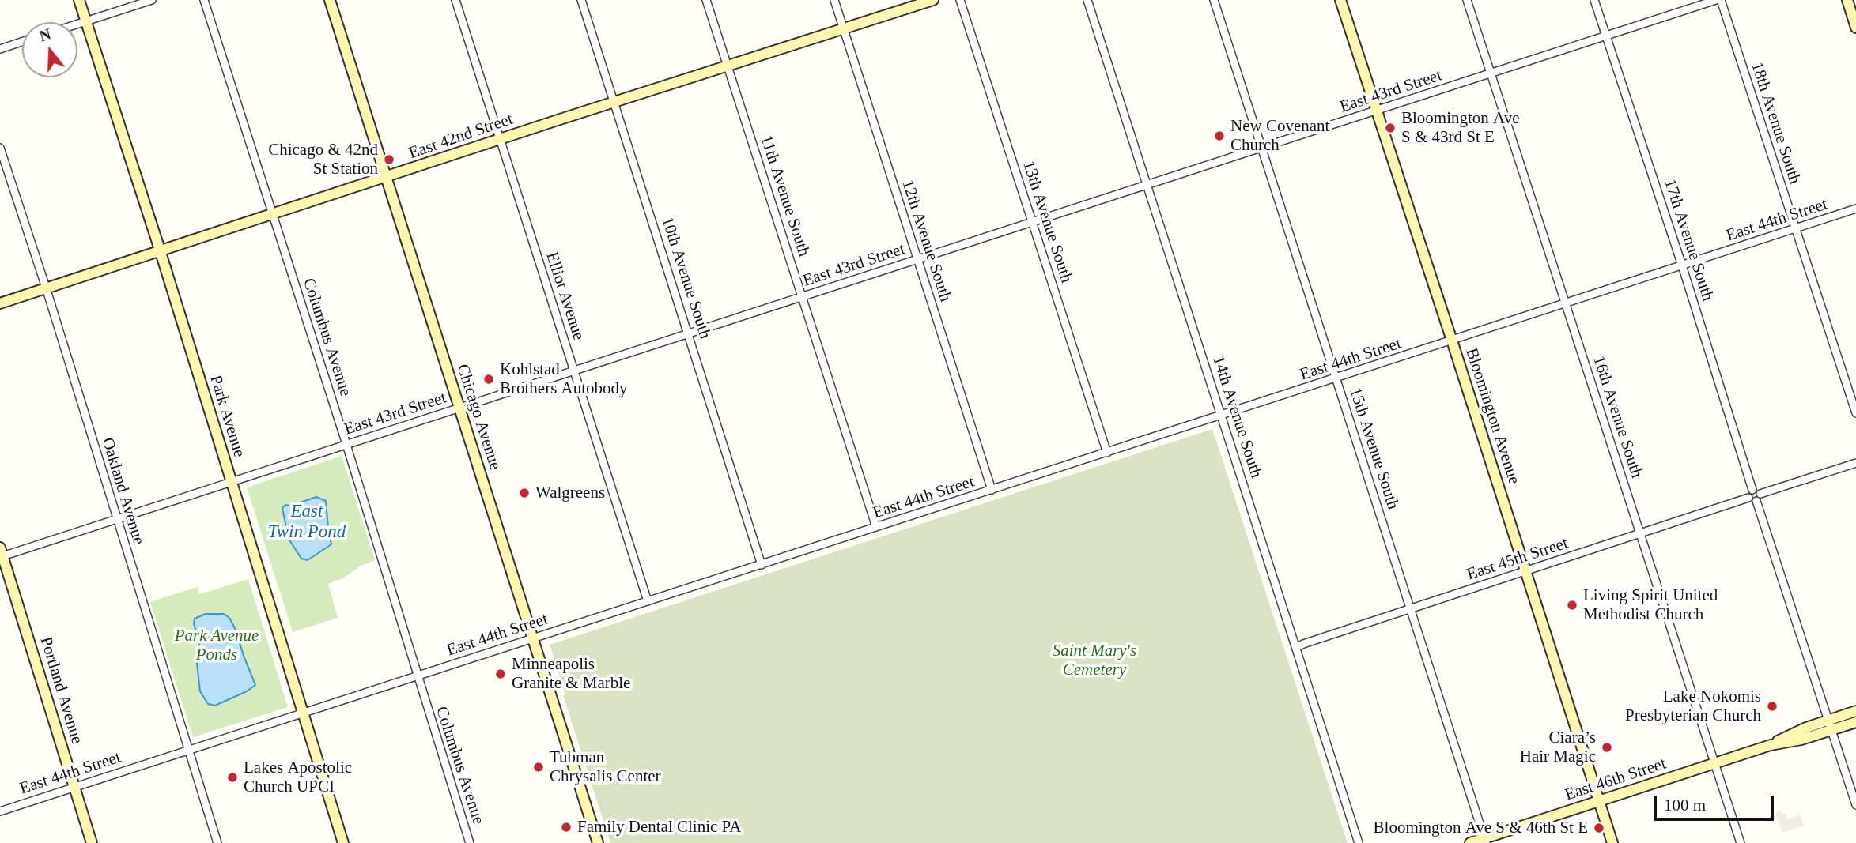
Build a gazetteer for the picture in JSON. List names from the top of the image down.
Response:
{
  "streets": {
    "street": [
      "East 43rd Street",
      "18th Avenue South",
      "East 42nd Street",
      "11th Avenue South",
      "East 44th Street",
      "13th Avenue South",
      "17th Avenue South",
      "12th Avenue South",
      "10th Avenue South",
      "Elliot Avenue",
      "Columbus Avenue",
      "Park Avenue",
      "Bloomington Avenue",
      "Chicago Avenue",
      "14th Avenue South",
      "16th Avenue South",
      "15th Avenue South",
      "Oakland Avenue",
      "East 45th Street",
      "Portland Avenue",
      "East 46th Street"
    ]
  },
  "crossings": [
    ["East 43rd Street", "11th Avenue South"],
    ["East 43rd Street", "13th Avenue South"],
    ["East 43rd Street", "17th Avenue South"],
    ["East 43rd Street", "12th Avenue South"],
    ["East 43rd Street", "10th Avenue South"],
    ["East 43rd Street", "Elliot Avenue"],
    ["East 43rd Street", "Columbus Avenue"],
    ["East 43rd Street", "Park Avenue"],
    ["East 43rd Street", "Bloomington Avenue"],
    ["East 43rd Street", "Chicago Avenue"],
    ["East 43rd Street", "14th Avenue South"],
    ["East 43rd Street", "16th Avenue South"],
    ["East 43rd Street", "15th Avenue South"],
    ["East 43rd Street", "Oakland Avenue"],
    ["East 43rd Street", "Portland Avenue"],
    ["18th Avenue South", "East 44th Street"],
    ["East 42nd Street", "11th Avenue South"],
    ["East 42nd Street", "12th Avenue South"],
    ["East 42nd Street", "10th Avenue South"],
    ["East 42nd Street", "Elliot Avenue"],
    ["East 42nd Street", "Columbus Avenue"],
    ["East 42nd Street", "Park Avenue"],
    ["East 42nd Street", "Chicago Avenue"],
    ["East 42nd Street", "Oakland Avenue"],
    ["11th Avenue South", "East 44th Street"],
    ["East 44th Street", "13th Avenue South"],
    ["East 44th Street", "17th Avenue South"],
    ["East 44th Street", "12th Avenue South"],
    ["East 44th Street", "10th Avenue South"],
    ["East 44th Street", "Elliot Avenue"],
    ["East 44th Street", "Columbus Avenue"],
    ["East 44th Street", "Park Avenue"],
    ["East 44th Street", "Bloomington Avenue"],
    ["East 44th Street", "Chicago Avenue"],
    ["East 44th Street", "14th Avenue South"],
    ["East 44th Street", "16th Avenue South"],
    ["East 44th Street", "15th Avenue South"],
    ["East 44th Street", "Oakland Avenue"],
    ["East 44th Street", "Portland Avenue"],
    ["17th Avenue South", "East 45th Street"],
    ["Bloomington Avenue", "East 45th Street"],
    ["Bloomington Avenue", "East 46th Street"],
    ["14th Avenue South", "East 45th Street"],
    ["16th Avenue South", "East 45th Street"],
    ["16th Avenue South", "East 46th Street"],
    ["15th Avenue South", "East 45th Street"],
    ["15th Avenue South", "East 46th Street"]
  ],
  "water": ["East Twin Pond"],
  "parks": ["Park Avenue Ponds", "Saint Mary's Cemetery"],
  "places": [
    "Bloomington Ave S & 43rd St E",
    "New Covenant Church",
    "Chicago & 42nd St Station",
    "Kohlstad Brothers Autobody",
    "Walgreens",
    "Living Spirit United Methodist Church",
    "Minneapolis Granite & Marble",
    "Lake Nokomis Presbyterian Church",
    "Ciara’s Hair Magic",
    "Tubman Chrysalis Center",
    "Lakes Apostolic Church UPCI",
    "Family Dental Clinic PA",
    "Bloomington Ave S & 46th St E"
  ],
  "scale_bar": "100 m",
  "north": "top"
}
